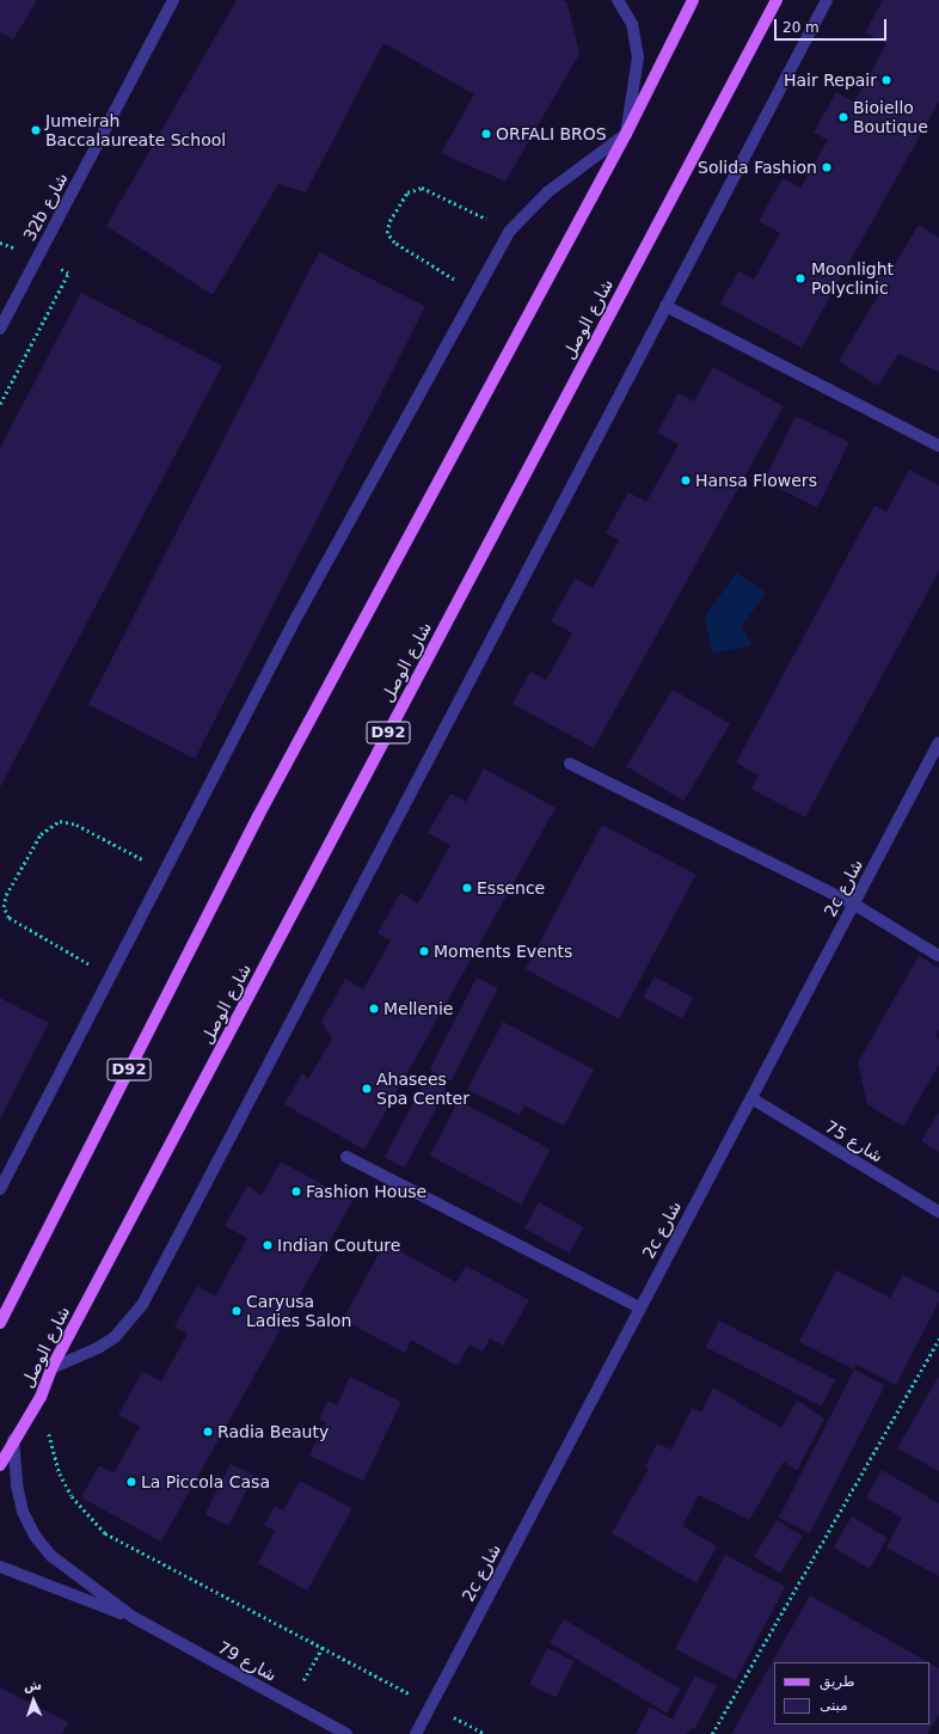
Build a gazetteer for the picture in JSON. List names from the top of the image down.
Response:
{
  "streets": {
    "main road": ["شارع الوصل", "D92"],
    "street": [
      "32b شارع",
      "2c شارع",
      "شارع 75",
      "شارع 79"
    ]
  },
  "crossings": [
    ["شارع الوصل", "شارع 79"],
    ["2c شارع", "شارع 75"]
  ],
  "places": [
    "Hair Repair",
    "Bioiello Boutique",
    "Jumeirah Baccalaureate School",
    "ORFALI BROS",
    "Solida Fashion",
    "Moonlight Polyclinic",
    "Hansa Flowers",
    "Essence",
    "Moments Events",
    "Mellenie",
    "Ahasees Spa Center",
    "Fashion House",
    "Indian Couture",
    "Caryusa Ladies Salon",
    "Radia Beauty",
    "La Piccola Casa"
  ],
  "legend": ["طريق", "مبنى"],
  "scale_bar": "20 m",
  "north": "top"
}
